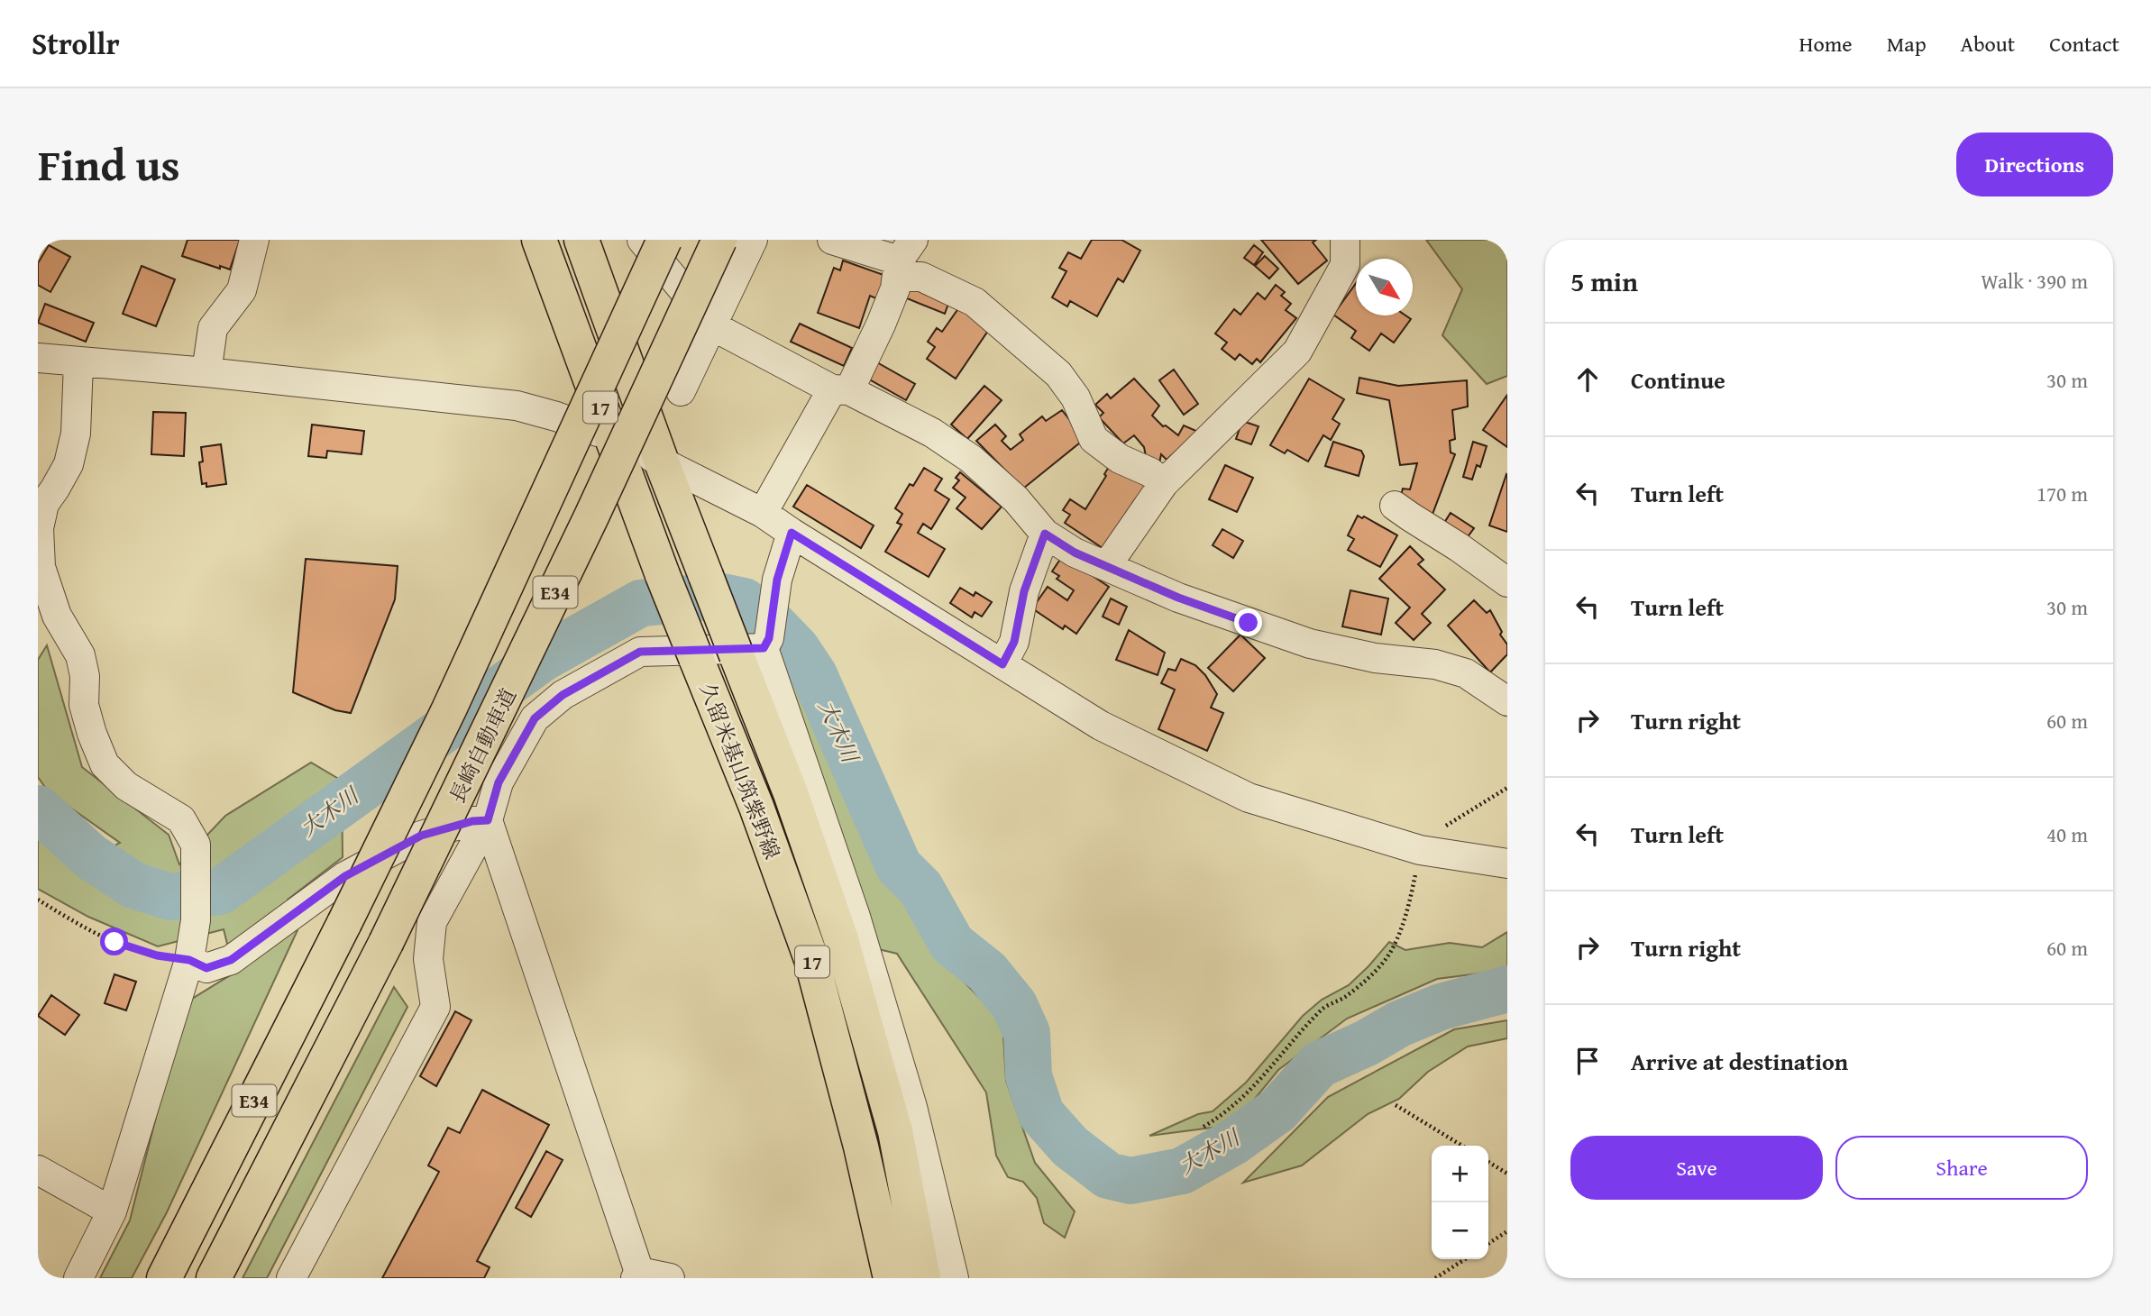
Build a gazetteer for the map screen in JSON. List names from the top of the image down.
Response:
{
  "streets": {
    "main road": [
      "17",
      "E34",
      "長崎自動車道",
      "久留米基山筑紫野線"
    ]
  },
  "water": ["大木川"],
  "north": "bottom right",
  "page": {
    "header": "Strollr",
    "nav": [
      "Home",
      "Map",
      "About",
      "Contact"
    ],
    "title": "Find us",
    "buttons": [
      "Directions",
      ["Save", "Share"]
    ],
    "heading": ["5 min", "Walk · 390 m"],
    "list": [
      ["Continue", "30 m"],
      ["Turn left", "170 m"],
      ["Turn left", "30 m"],
      ["Turn right", "60 m"],
      ["Turn left", "40 m"],
      ["Turn right", "60 m"],
      "Arrive at destination"
    ],
    "map_buttons": ["+", "−"]
  }
}
